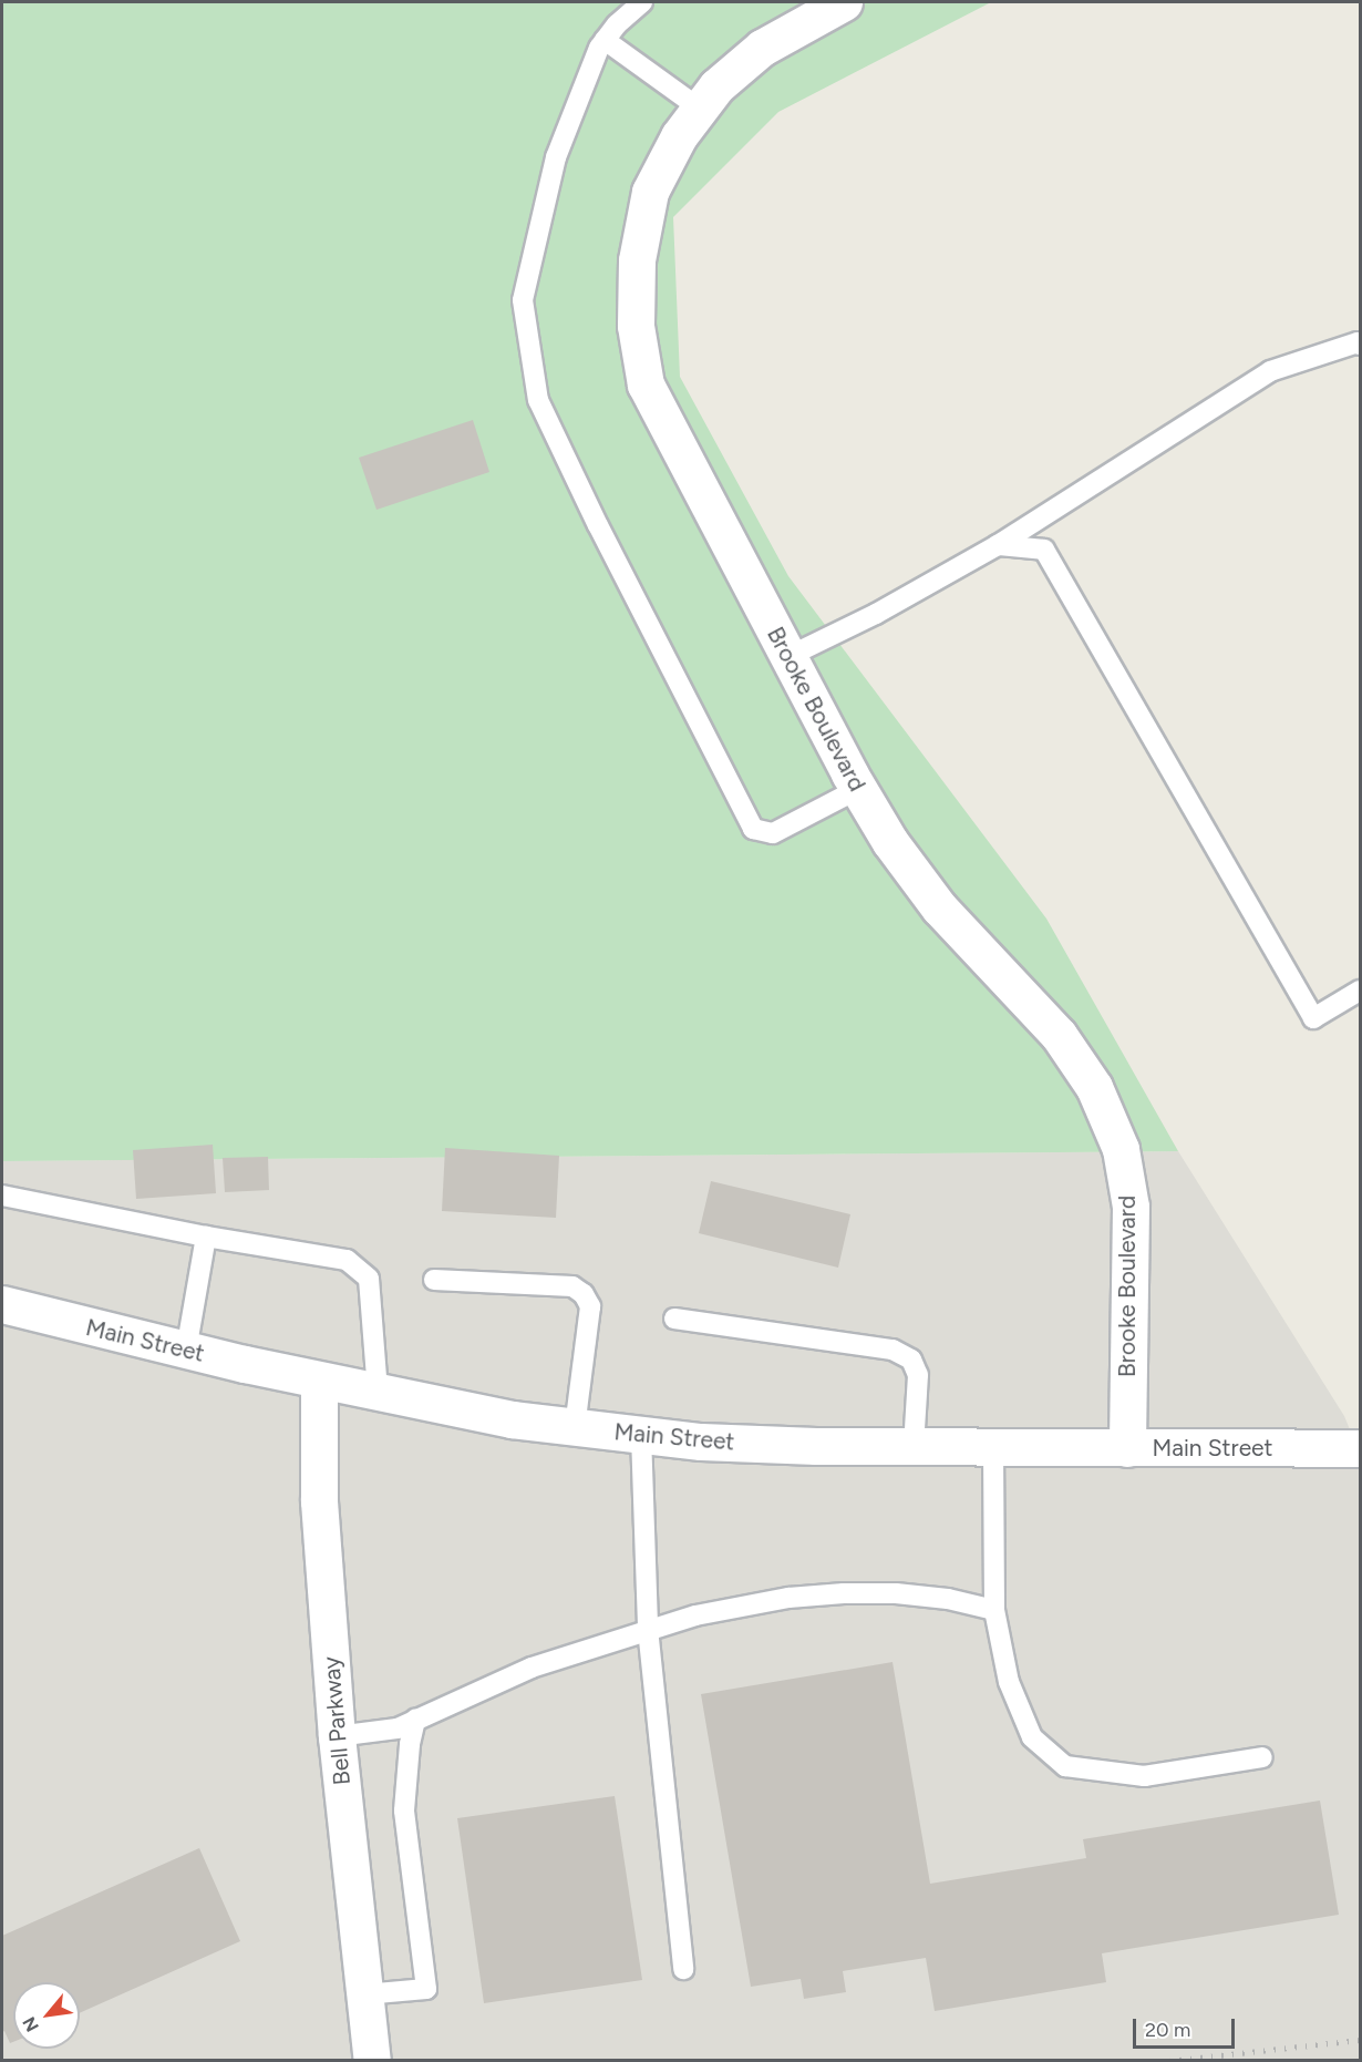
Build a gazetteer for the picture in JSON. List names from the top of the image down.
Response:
{
  "streets": {
    "street": ["Brooke Boulevard", "Main Street", "Bell Parkway"]
  },
  "crossings": [
    ["Brooke Boulevard", "Main Street"],
    ["Main Street", "Bell Parkway"]
  ],
  "scale_bar": "20 m",
  "north": "bottom left"
}
